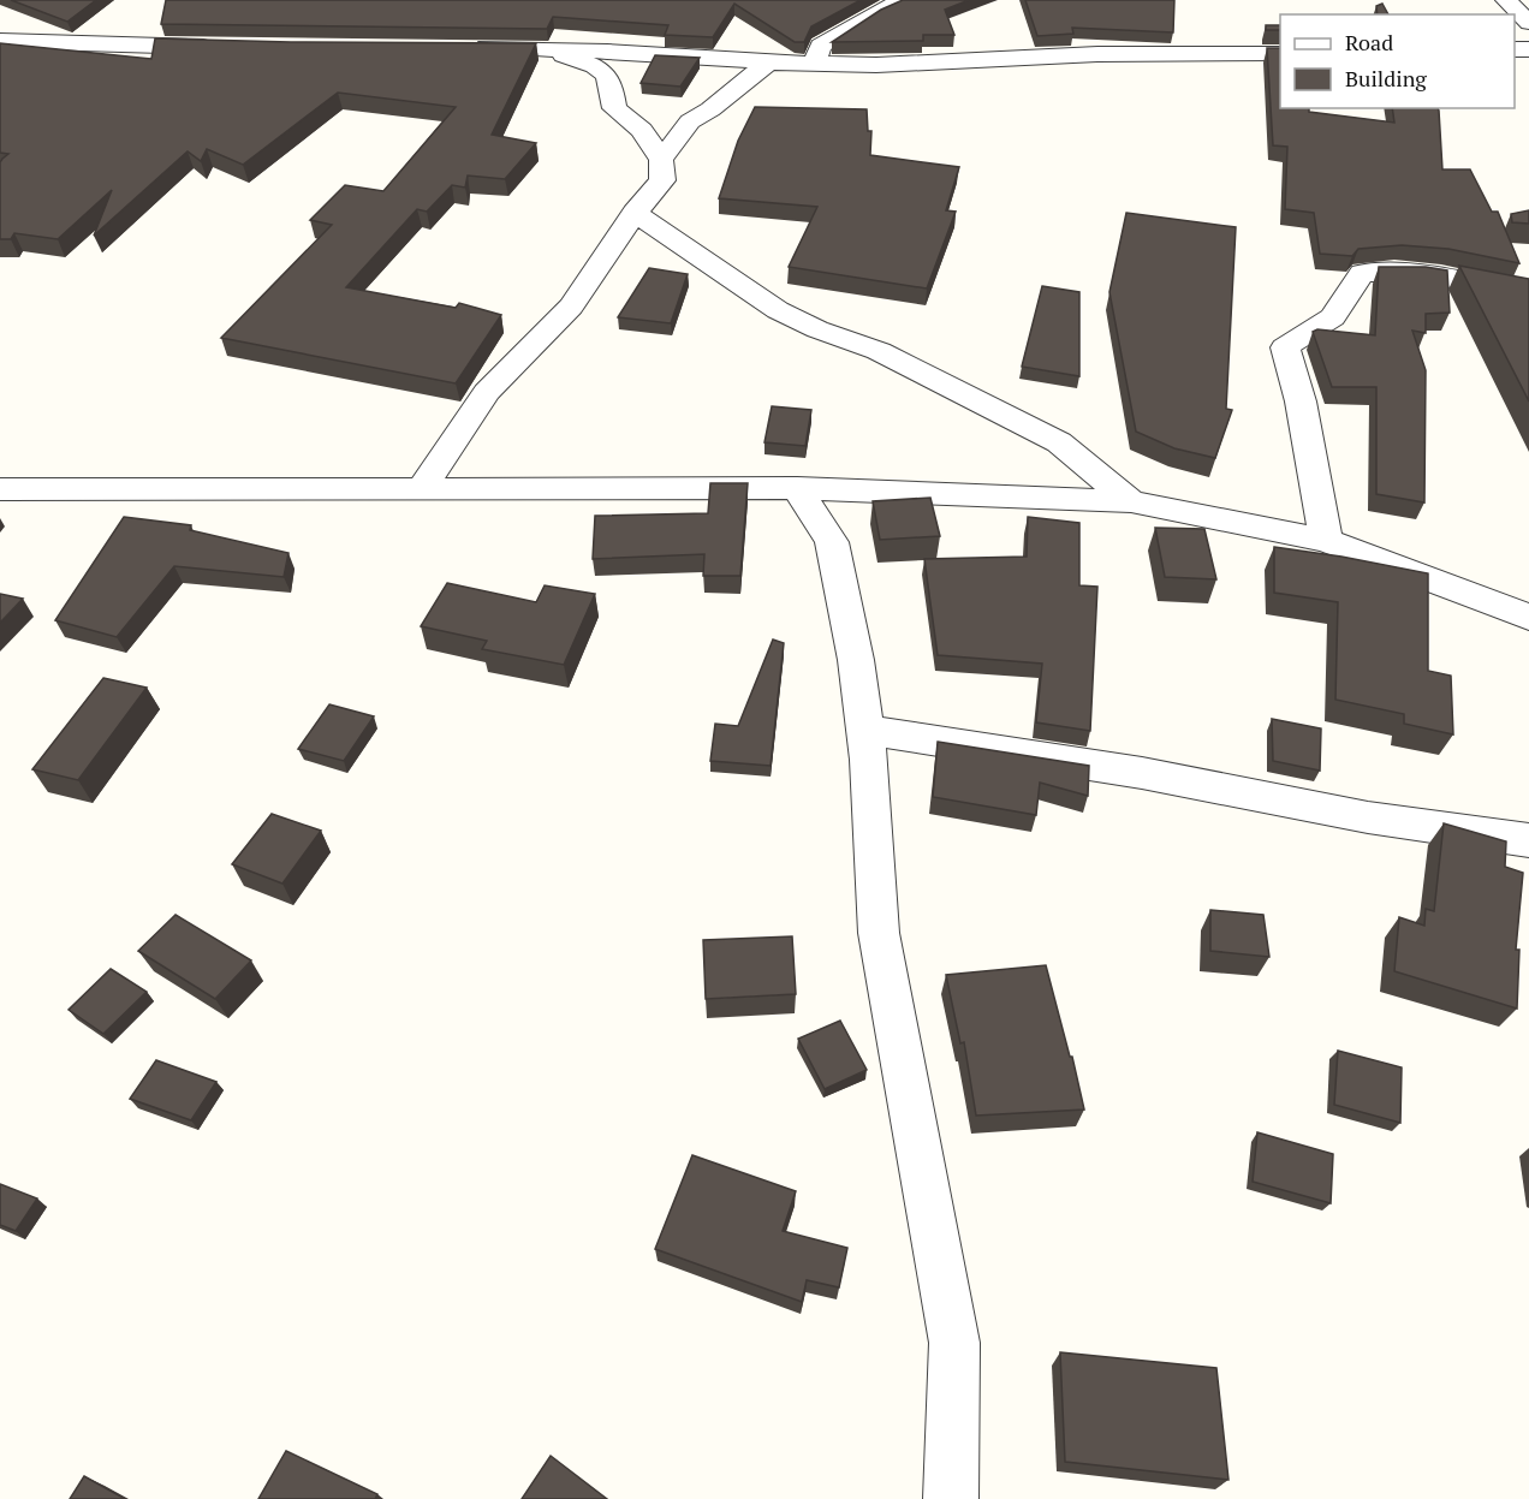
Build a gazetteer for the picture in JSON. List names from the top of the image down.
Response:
{
  "legend": ["Road", "Building"]
}
